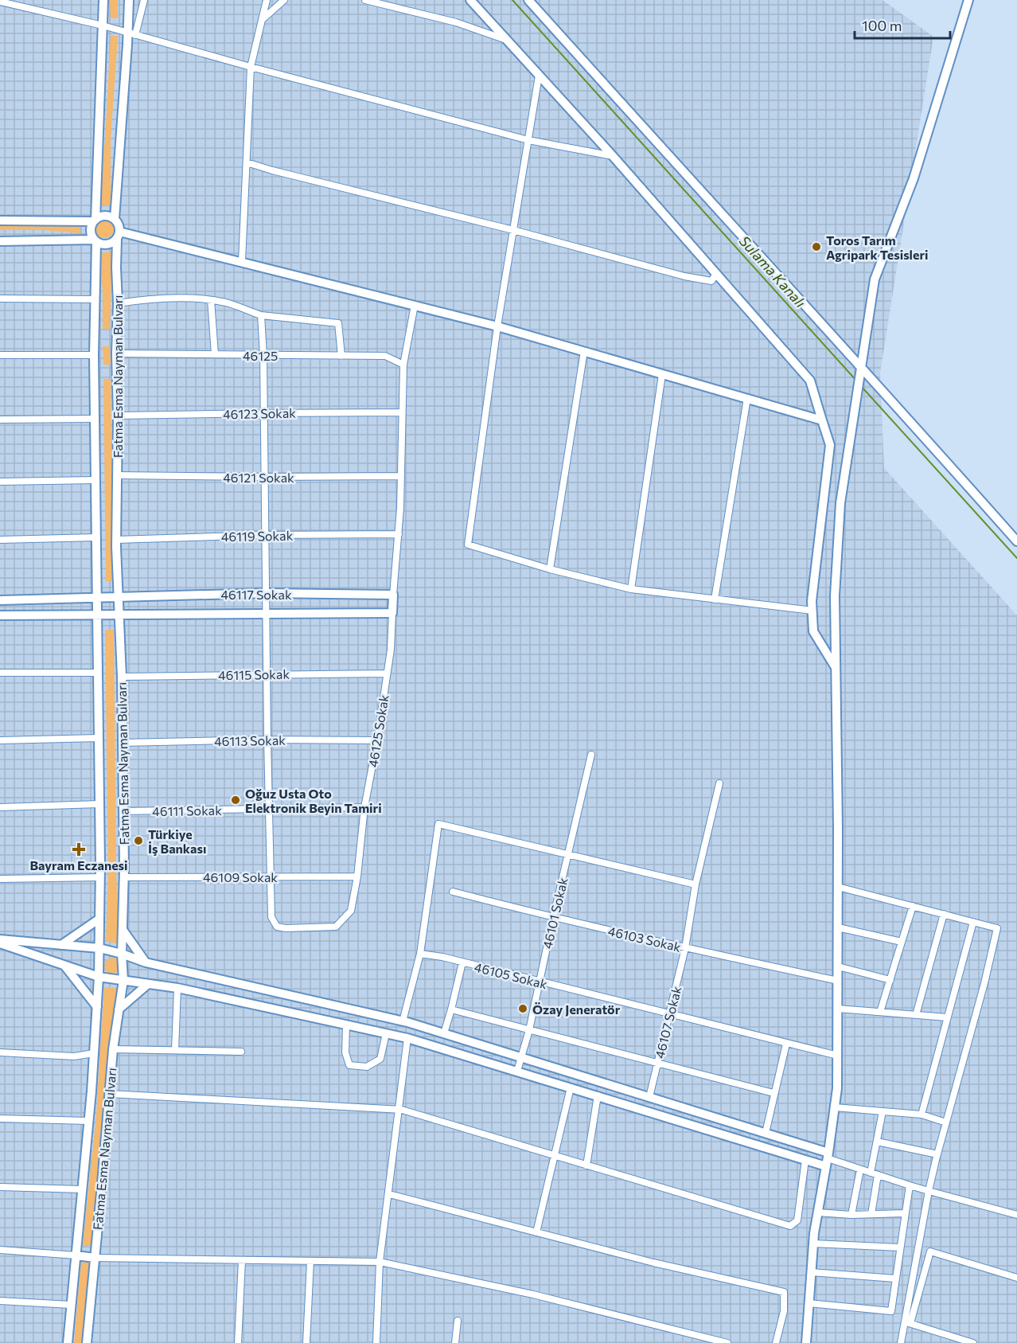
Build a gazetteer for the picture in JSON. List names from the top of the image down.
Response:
{
  "streets": {
    "street": [
      "46125",
      "Fatma Esma Nayman Bulvarı",
      "46123 Sokak",
      "46121 Sokak",
      "46119 Sokak",
      "46117 Sokak",
      "46115 Sokak",
      "46125 Sokak",
      "46113 Sokak",
      "46111 Sokak",
      "46109 Sokak",
      "46101 Sokak",
      "46103 Sokak",
      "46105 Sokak",
      "46107 Sokak"
    ]
  },
  "crossings": [
    ["46125", "Fatma Esma Nayman Bulvarı"],
    ["46125", "46125 Sokak"],
    ["Fatma Esma Nayman Bulvarı", "46123 Sokak"],
    ["Fatma Esma Nayman Bulvarı", "46121 Sokak"],
    ["Fatma Esma Nayman Bulvarı", "46119 Sokak"],
    ["Fatma Esma Nayman Bulvarı", "46117 Sokak"],
    ["Fatma Esma Nayman Bulvarı", "46115 Sokak"],
    ["Fatma Esma Nayman Bulvarı", "46113 Sokak"],
    ["Fatma Esma Nayman Bulvarı", "46111 Sokak"],
    ["Fatma Esma Nayman Bulvarı", "46109 Sokak"],
    ["46123 Sokak", "46125 Sokak"],
    ["46121 Sokak", "46125 Sokak"],
    ["46119 Sokak", "46125 Sokak"],
    ["46117 Sokak", "46125 Sokak"],
    ["46115 Sokak", "46125 Sokak"],
    ["46125 Sokak", "46113 Sokak"],
    ["46125 Sokak", "46111 Sokak"],
    ["46125 Sokak", "46109 Sokak"],
    ["46101 Sokak", "46103 Sokak"],
    ["46101 Sokak", "46105 Sokak"],
    ["46103 Sokak", "46107 Sokak"],
    ["46105 Sokak", "46107 Sokak"]
  ],
  "water": ["Sulama Kanalı"],
  "places": {
    "other": [
      "Toros Tarım Agripark Tesisleri",
      "Oğuz Usta Oto Elektronik Beyin Tamiri",
      "Türkiye İş Bankası",
      "Özay Jeneratör"
    ],
    "health": ["Bayram Eczanesi"]
  },
  "scale_bar": "100 m"
}
